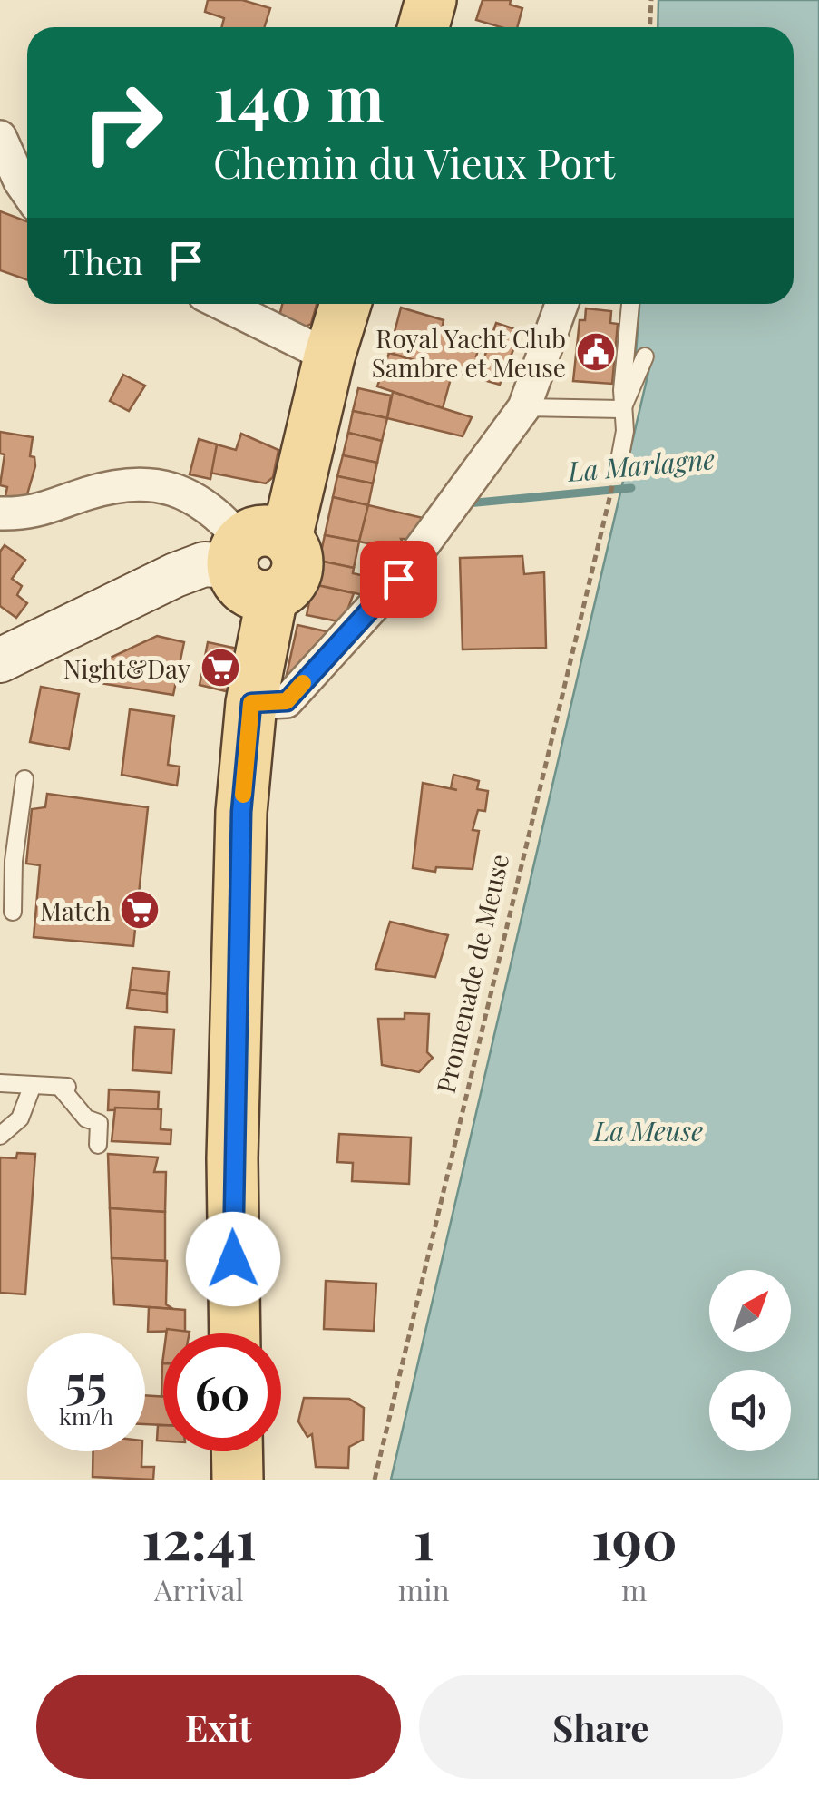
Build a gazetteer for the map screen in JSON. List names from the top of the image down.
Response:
{
  "streets": {
    "path": ["Promenade de Meuse"]
  },
  "water": ["La Marlagne", "La Meuse"],
  "places": {
    "public building": ["Royal Yacht Club Sambre et Meuse"],
    "supermarket": ["Night&Day", "Match"]
  },
  "north": "top right",
  "page": {
    "turn": ["140 m", "Chemin du Vieux Port"],
    "then": "Then",
    "speed": "55 km/h",
    "limit": "60",
    "eta": [
      "12:41",
      "Arrival",
      "1",
      "min",
      "190",
      "m"
    ],
    "buttons": ["Exit", "Share"]
  }
}
